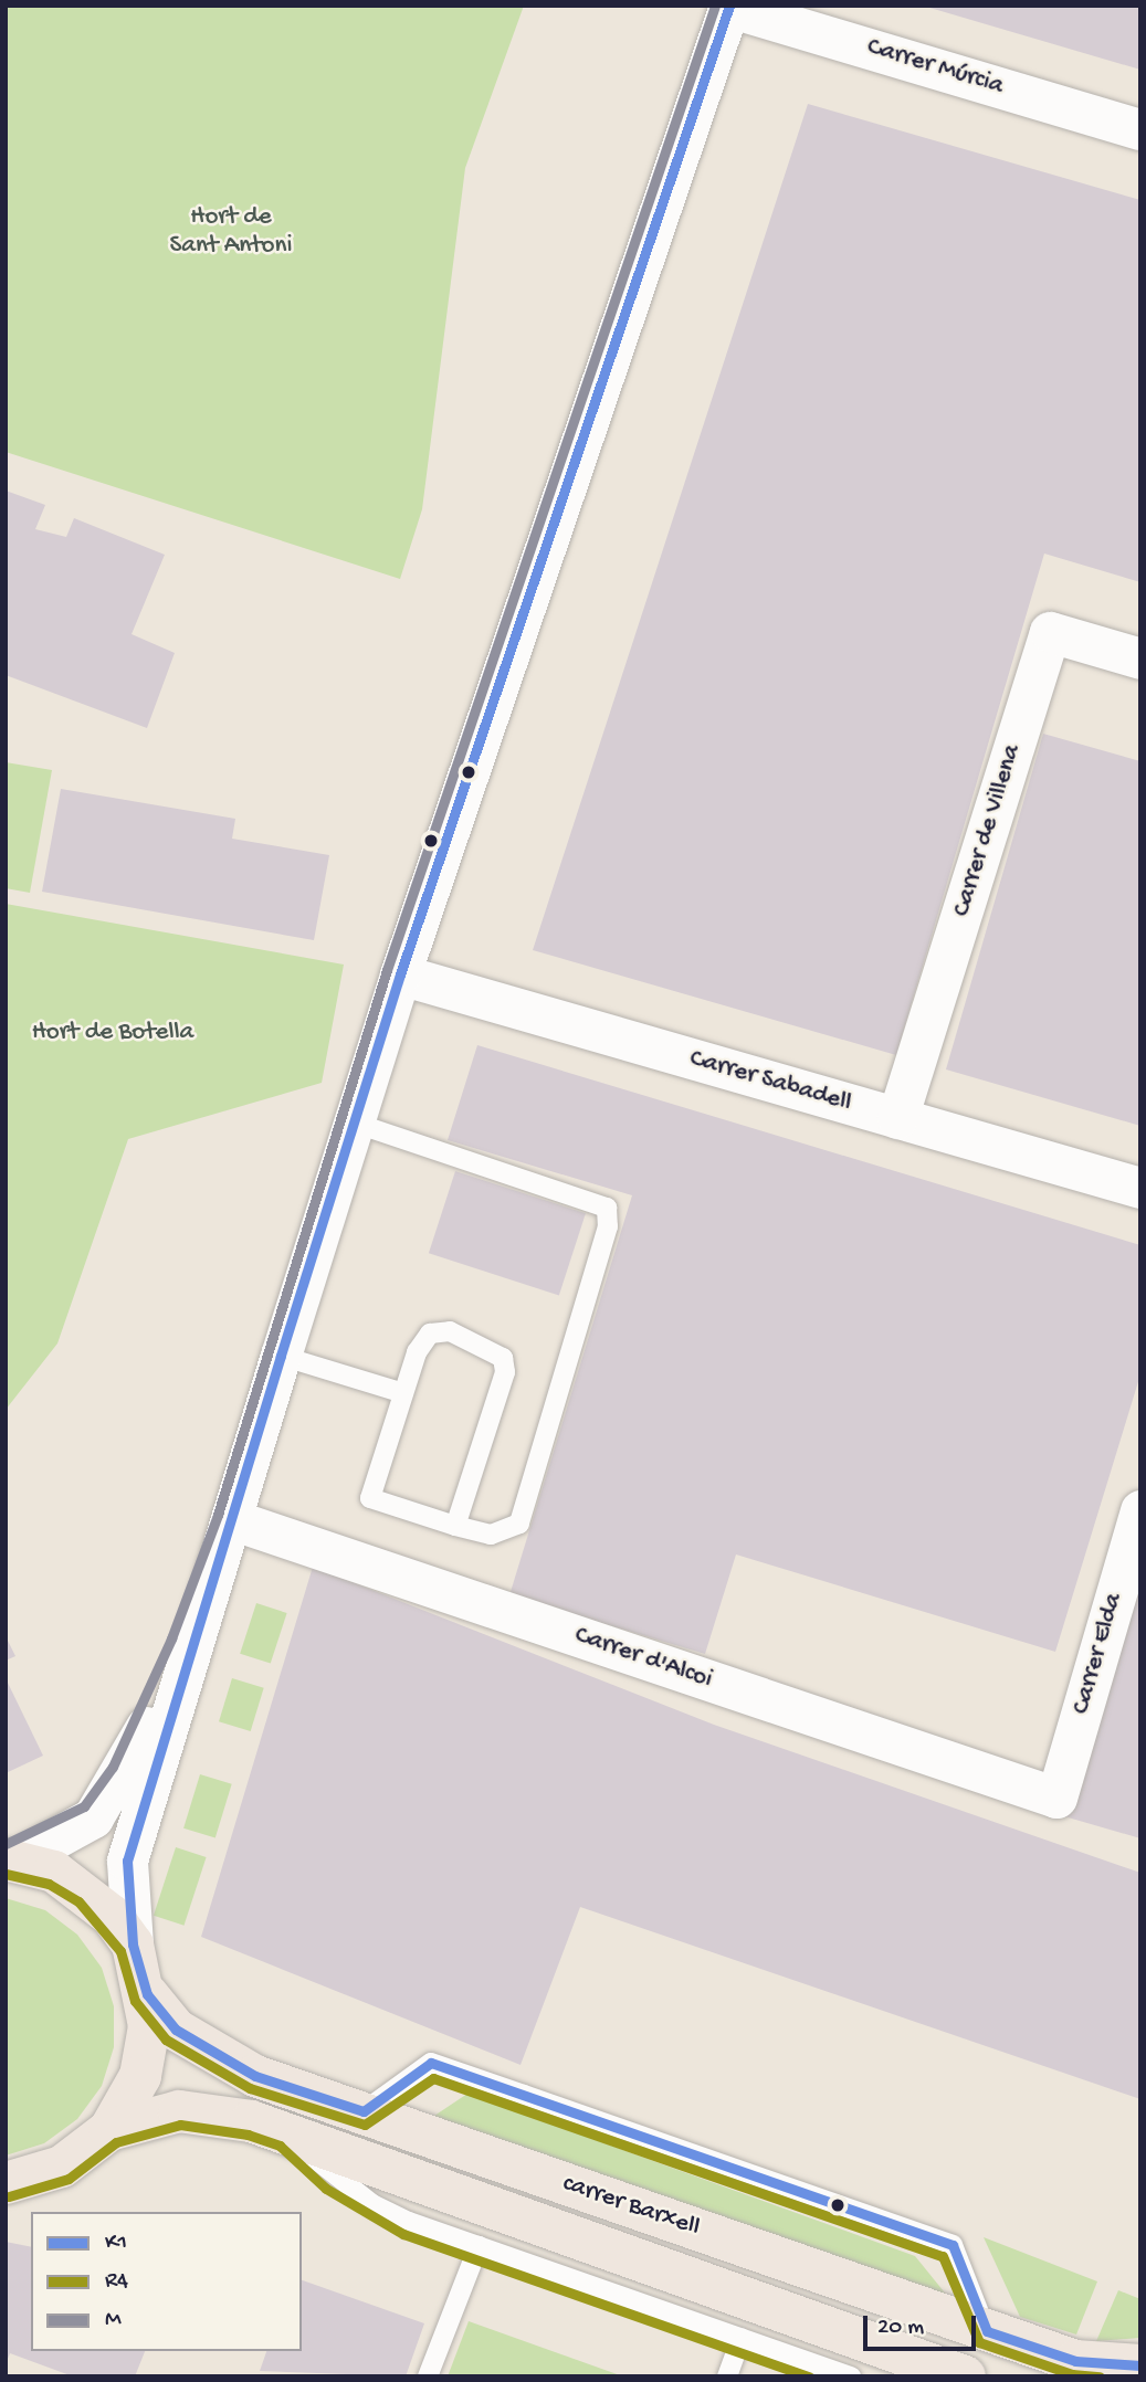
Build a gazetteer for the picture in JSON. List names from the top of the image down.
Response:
{
  "streets": {
    "main road": ["carrer Barxell"],
    "street": [
      "Carrer Múrcia",
      "Carrer de Villena",
      "Carrer Sabadell",
      "Carrer Elda",
      "Carrer d'Alcoi"
    ]
  },
  "crossings": [
    ["Carrer de Villena", "Carrer Sabadell"],
    ["Carrer Elda", "Carrer d'Alcoi"]
  ],
  "parks": ["Hort de Sant Antoni", "Hort de Botella"],
  "lines": ["transit line K1", "transit line M", "transit line R4"],
  "legend": ["K1", "R4", "M"],
  "scale_bar": "20 m"
}
